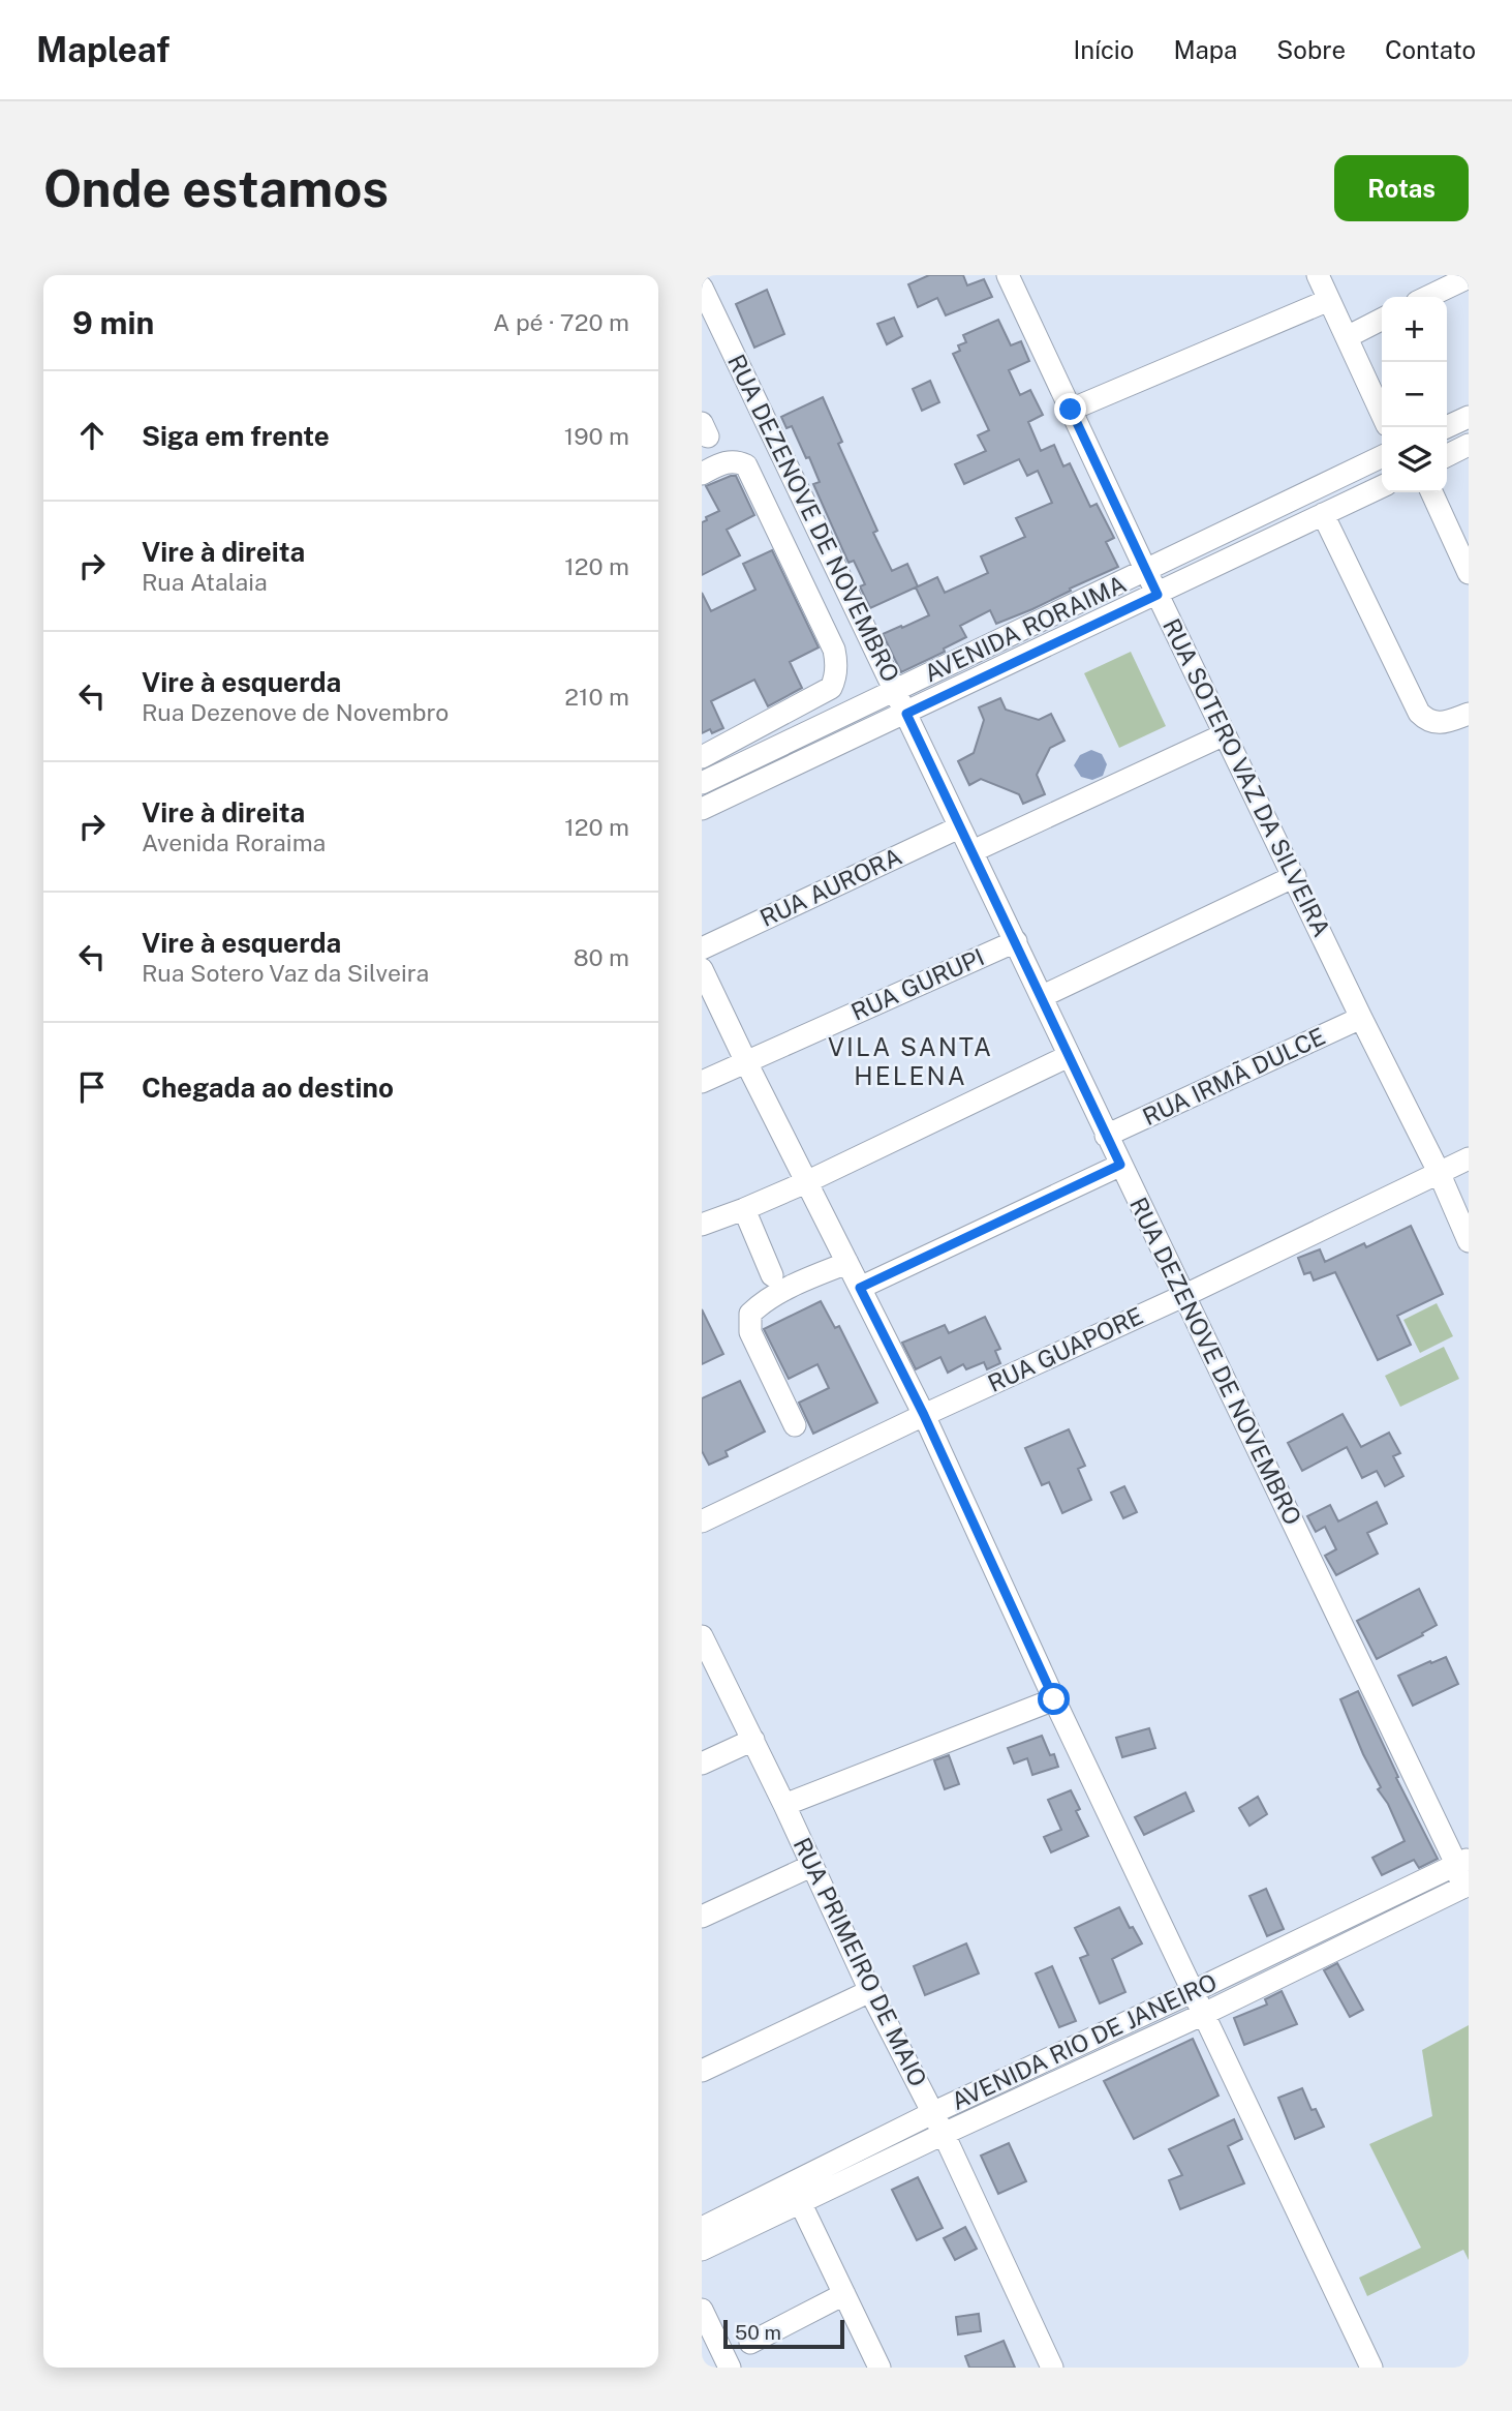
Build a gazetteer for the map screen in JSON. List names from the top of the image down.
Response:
{
  "streets": {
    "street": [
      "RUA DEZENOVE DE NOVEMBRO",
      "AVENIDA RORAIMA",
      "RUA SOTERO VAZ DA SILVEIRA",
      "RUA AURORA",
      "RUA GURUPI",
      "RUA IRMÃ DULCE",
      "RUA GUAPORE",
      "RUA PRIMEIRO DE MAIO",
      "AVENIDA RIO DE JANEIRO"
    ]
  },
  "crossings": [
    ["RUA DEZENOVE DE NOVEMBRO", "AVENIDA RORAIMA"],
    ["RUA DEZENOVE DE NOVEMBRO", "RUA AURORA"],
    ["RUA DEZENOVE DE NOVEMBRO", "RUA GURUPI"],
    ["RUA DEZENOVE DE NOVEMBRO", "RUA IRMÃ DULCE"],
    ["RUA DEZENOVE DE NOVEMBRO", "RUA GUAPORE"],
    ["RUA DEZENOVE DE NOVEMBRO", "AVENIDA RIO DE JANEIRO"],
    ["AVENIDA RORAIMA", "RUA SOTERO VAZ DA SILVEIRA"],
    ["RUA SOTERO VAZ DA SILVEIRA", "RUA IRMÃ DULCE"],
    ["RUA SOTERO VAZ DA SILVEIRA", "RUA GUAPORE"],
    ["RUA PRIMEIRO DE MAIO", "AVENIDA RIO DE JANEIRO"]
  ],
  "districts": ["VILA SANTA HELENA"],
  "scale_bar": "50 m",
  "page": {
    "header": "Mapleaf",
    "nav": [
      "Início",
      "Mapa",
      "Sobre",
      "Contato"
    ],
    "buttons": "Rotas",
    "title": "Onde estamos",
    "heading": ["9 min", "A pé · 720 m"],
    "map_buttons": ["+", "−"],
    "list": [
      ["Siga em frente", "190 m"],
      ["Vire à direita", "Rua Atalaia", "120 m"],
      ["Vire à esquerda", "Rua Dezenove de Novembro", "210 m"],
      ["Vire à direita", "Avenida Roraima", "120 m"],
      ["Vire à esquerda", "Rua Sotero Vaz da Silveira", "80 m"],
      "Chegada ao destino"
    ],
    "scale": "50 m"
  }
}
